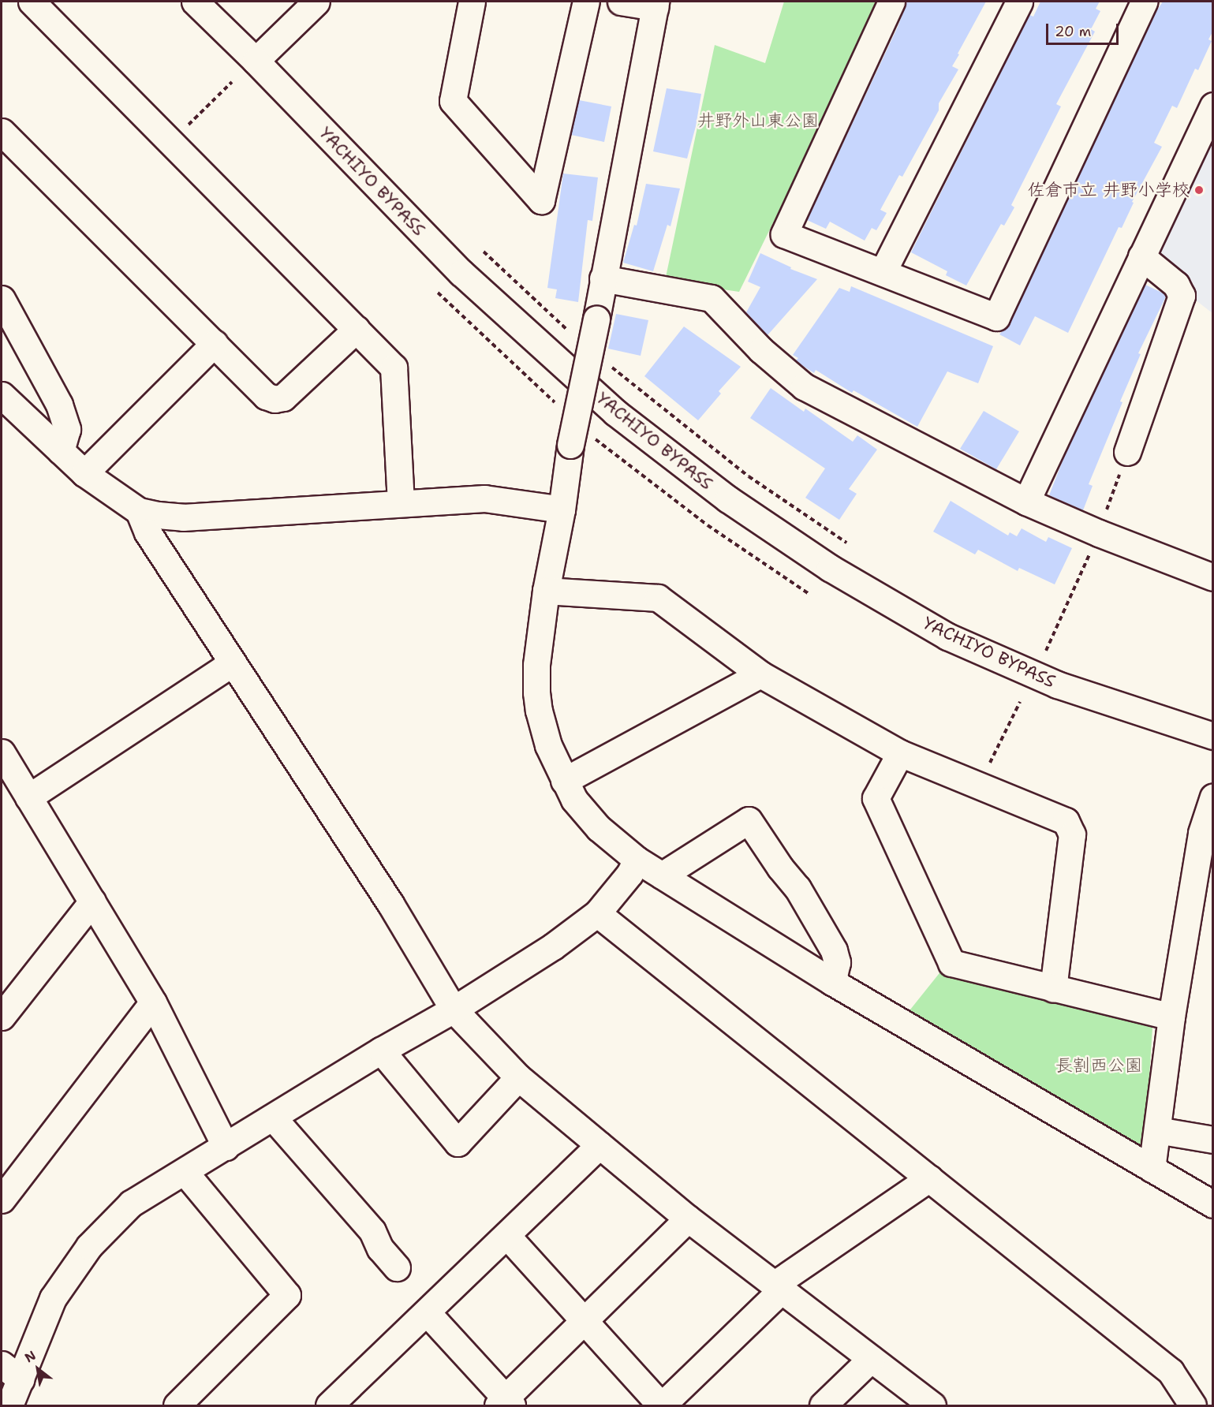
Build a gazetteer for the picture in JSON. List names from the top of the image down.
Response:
{
  "streets": {
    "main road": ["YACHIYO BYPASS"]
  },
  "parks": ["井野外山東公園", "長割西公園"],
  "places": ["佐倉市立 井野小学校"],
  "scale_bar": "20 m",
  "north": "top left"
}
